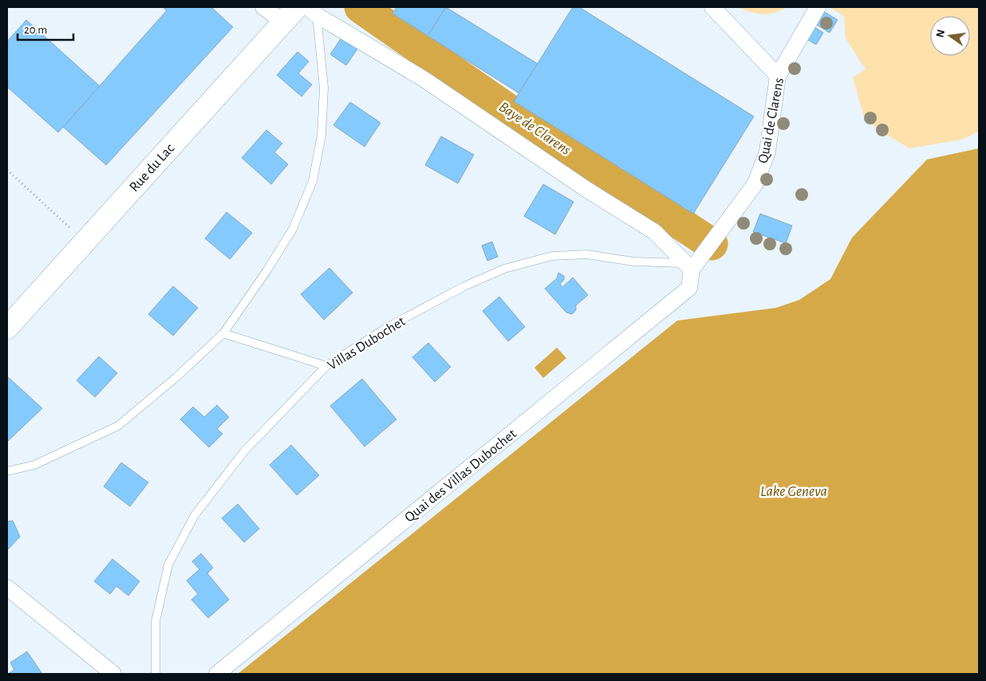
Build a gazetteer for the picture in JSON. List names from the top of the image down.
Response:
{
  "streets": {
    "main road": ["Rue du Lac"],
    "street": ["Quai de Clarens", "Quai des Villas Dubochet"],
    "lane": ["Villas Dubochet"]
  },
  "crossings": [
    ["Quai de Clarens", "Villas Dubochet"],
    ["Quai de Clarens", "Quai des Villas Dubochet"],
    ["Villas Dubochet", "Quai des Villas Dubochet"]
  ],
  "water": ["Baye de Clarens", "Lake Geneva"],
  "scale_bar": "20 m",
  "north": "left"
}
